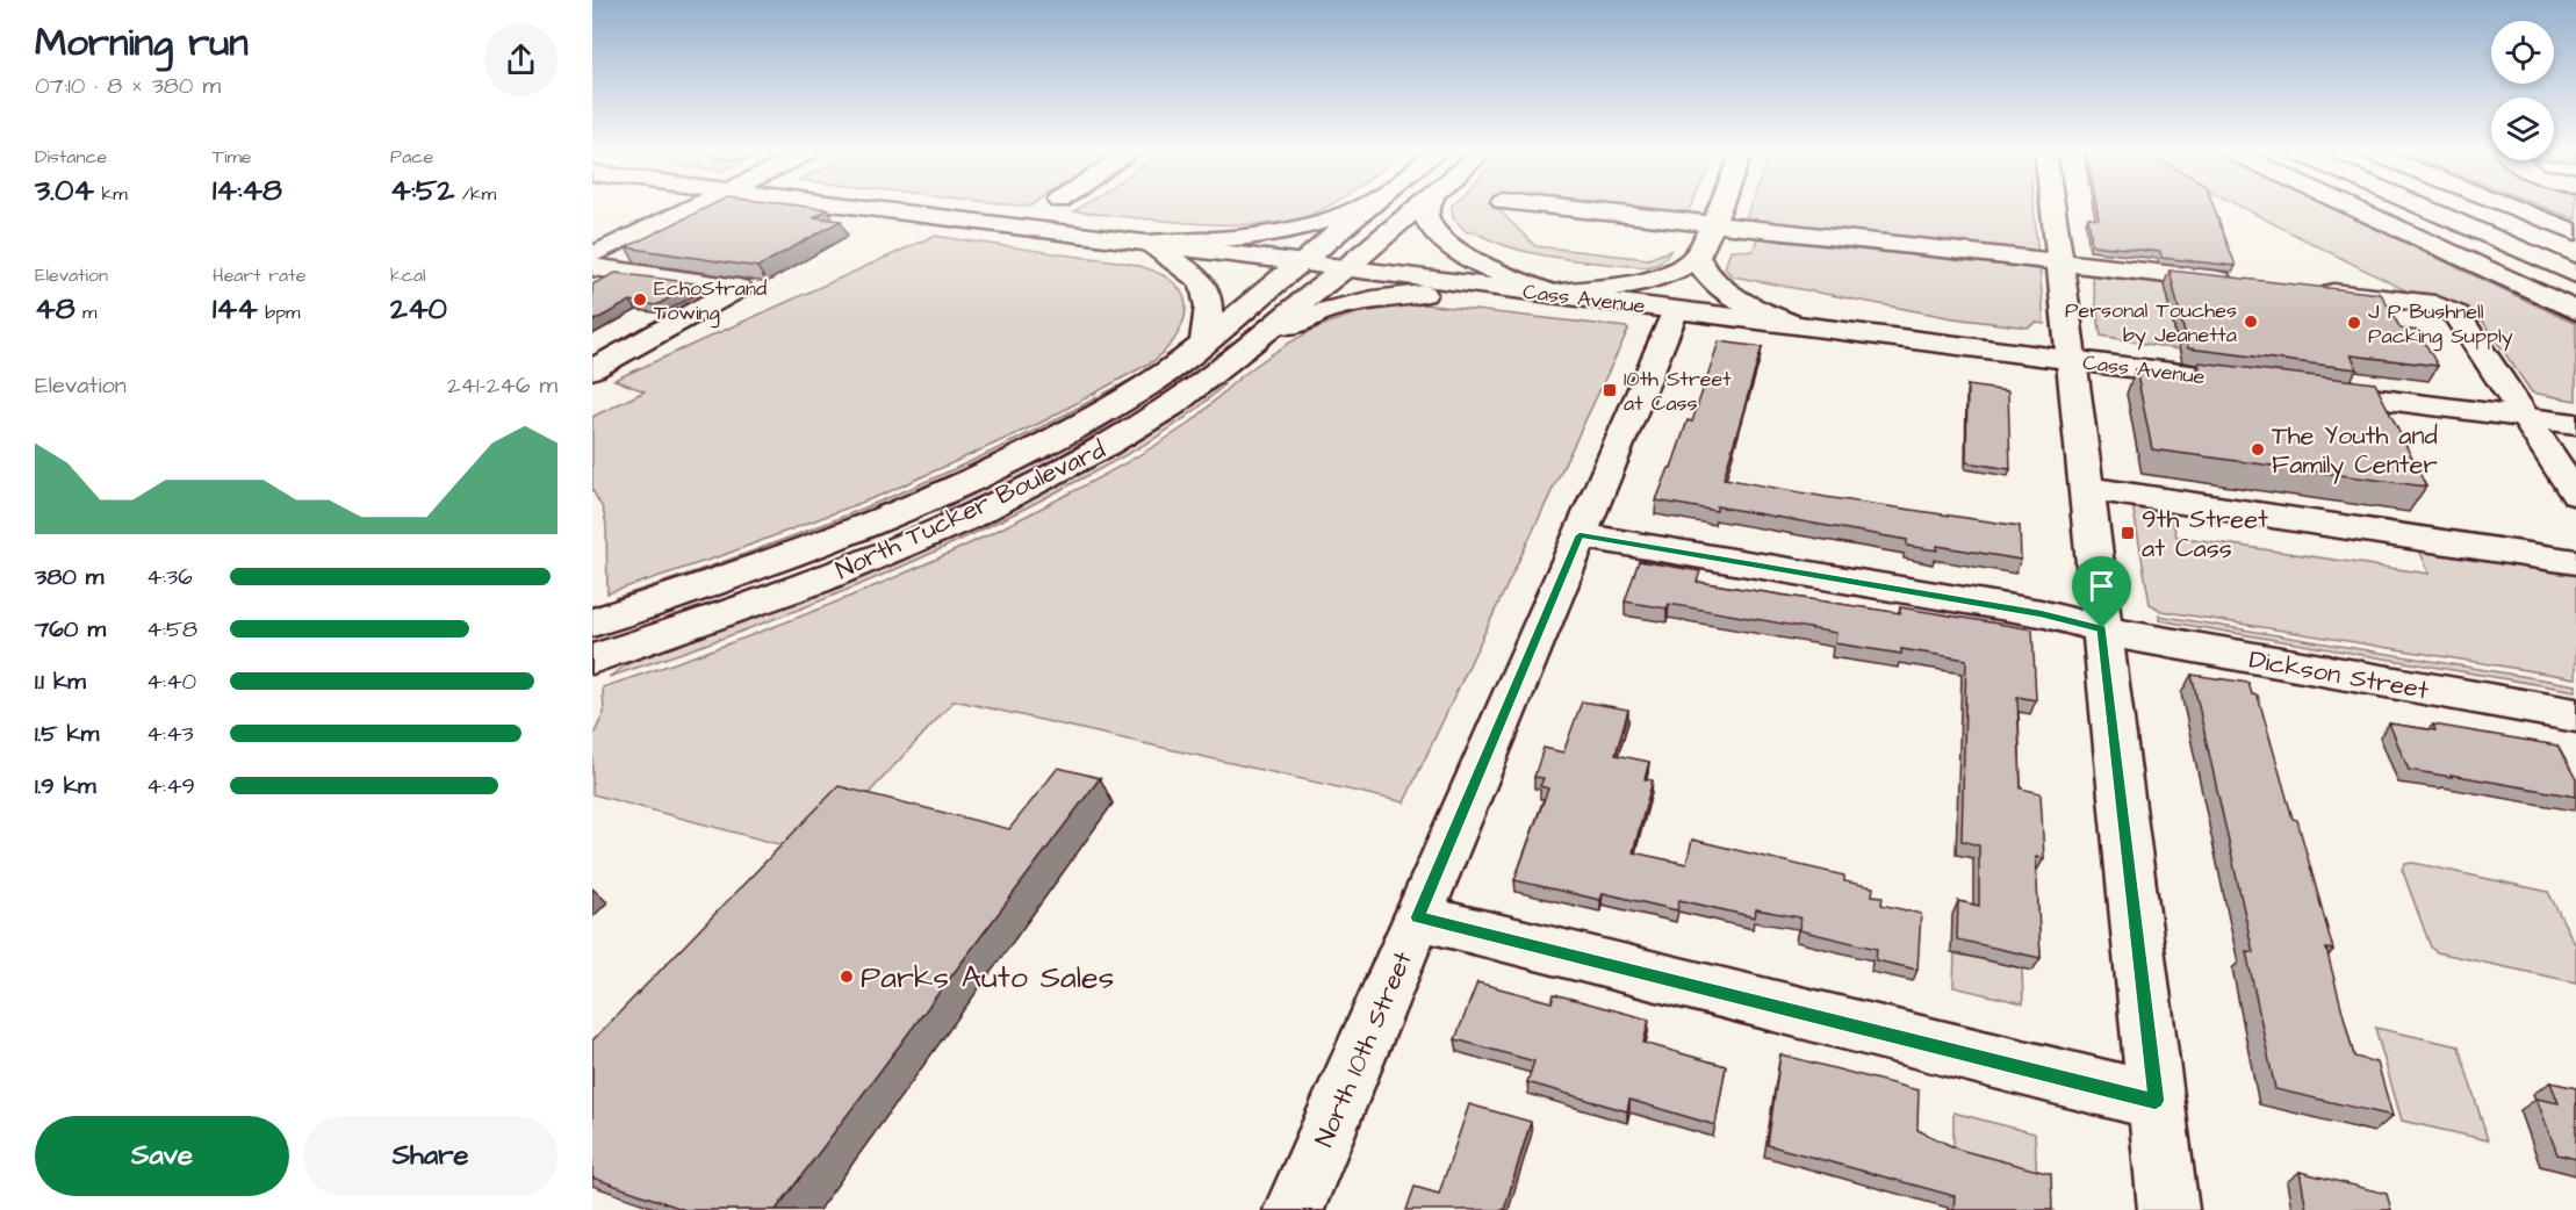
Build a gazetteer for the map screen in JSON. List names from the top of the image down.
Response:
{
  "streets": {
    "main road": [
      "Cass Avenue",
      "North Tucker Boulevard",
      "Dickson Street",
      "North 10th Street"
    ]
  },
  "crossings": [
    ["Cass Avenue", "North Tucker Boulevard"],
    ["Cass Avenue", "North 10th Street"],
    ["Dickson Street", "North 10th Street"]
  ],
  "places": {
    "other": [
      "EchoStrand Towing",
      "Personal Touches by Jeanetta",
      "J P Bushnell Packing Supply",
      "The Youth and Family Center",
      "Parks Auto Sales"
    ],
    "transit": ["10th Street at Cass", "9th Street at Cass"]
  },
  "page": {
    "heading": ["Morning run", "07:10 · 8 × 380 m"],
    "stats": [
      ["Distance", "3.04 km"],
      ["Time", "14:48"],
      ["Pace", "4:52 /km"],
      ["Elevation", "48 m"],
      ["Heart rate", "144 bpm"],
      ["kcal", "240"]
    ],
    "chart": ["Elevation", "241–246 m"],
    "list": [
      {
        "name": "380 m",
        "note": "4:36"
      },
      {
        "name": "760 m",
        "note": "4:58"
      },
      {
        "name": "1.1 km",
        "note": "4:40"
      },
      {
        "name": "1.5 km",
        "note": "4:43"
      },
      {
        "name": "1.9 km",
        "note": "4:49"
      }
    ],
    "buttons": ["Save", "Share"]
  }
}
